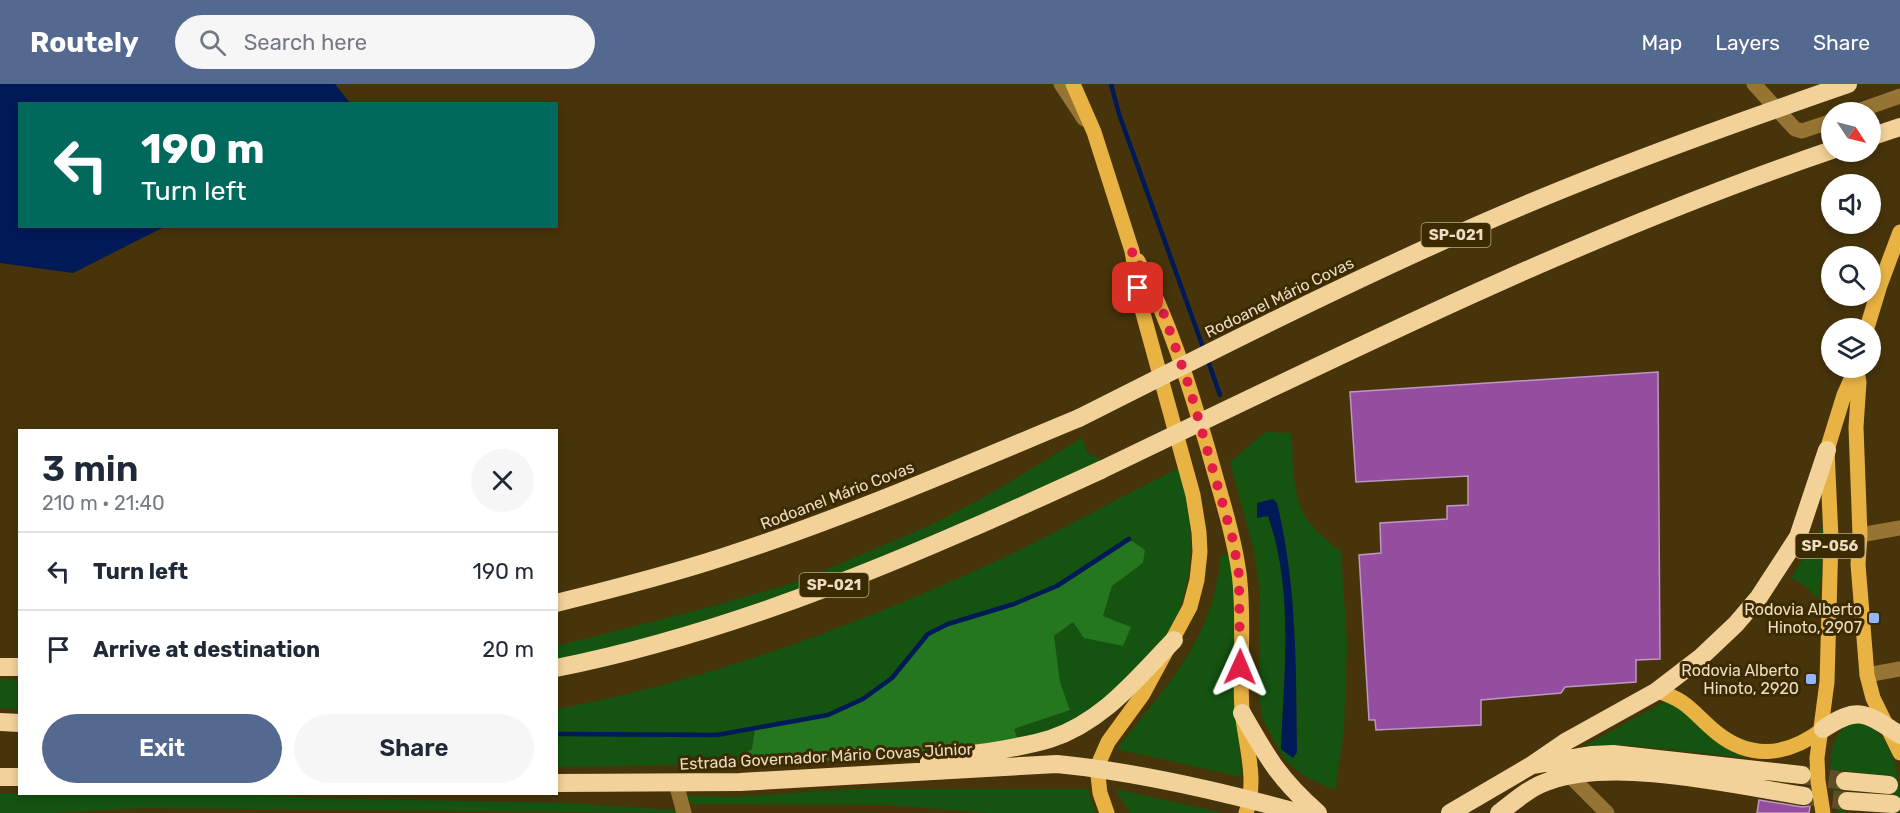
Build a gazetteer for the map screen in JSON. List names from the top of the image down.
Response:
{
  "streets": {
    "highway": ["SP-021", "Rodoanel Mário Covas", "Estrada Governador Mário Covas Júnior"],
    "main road": ["SP-056"]
  },
  "places": {
    "transit": ["Rodovia Alberto Hinoto, 2907", "Rodovia Alberto Hinoto, 2920"]
  },
  "north": "bottom right",
  "page": {
    "header": "Routely",
    "search": "Search here",
    "nav": ["Map", "Layers", "Share"],
    "turn": ["190 m", "Turn left"],
    "heading": ["3 min", "210 m · 21:40"],
    "list": [
      {
        "name": "Turn left",
        "value": "190 m"
      },
      {
        "name": "Arrive at destination",
        "value": "20 m"
      }
    ],
    "buttons": ["Exit", "Share"]
  }
}
